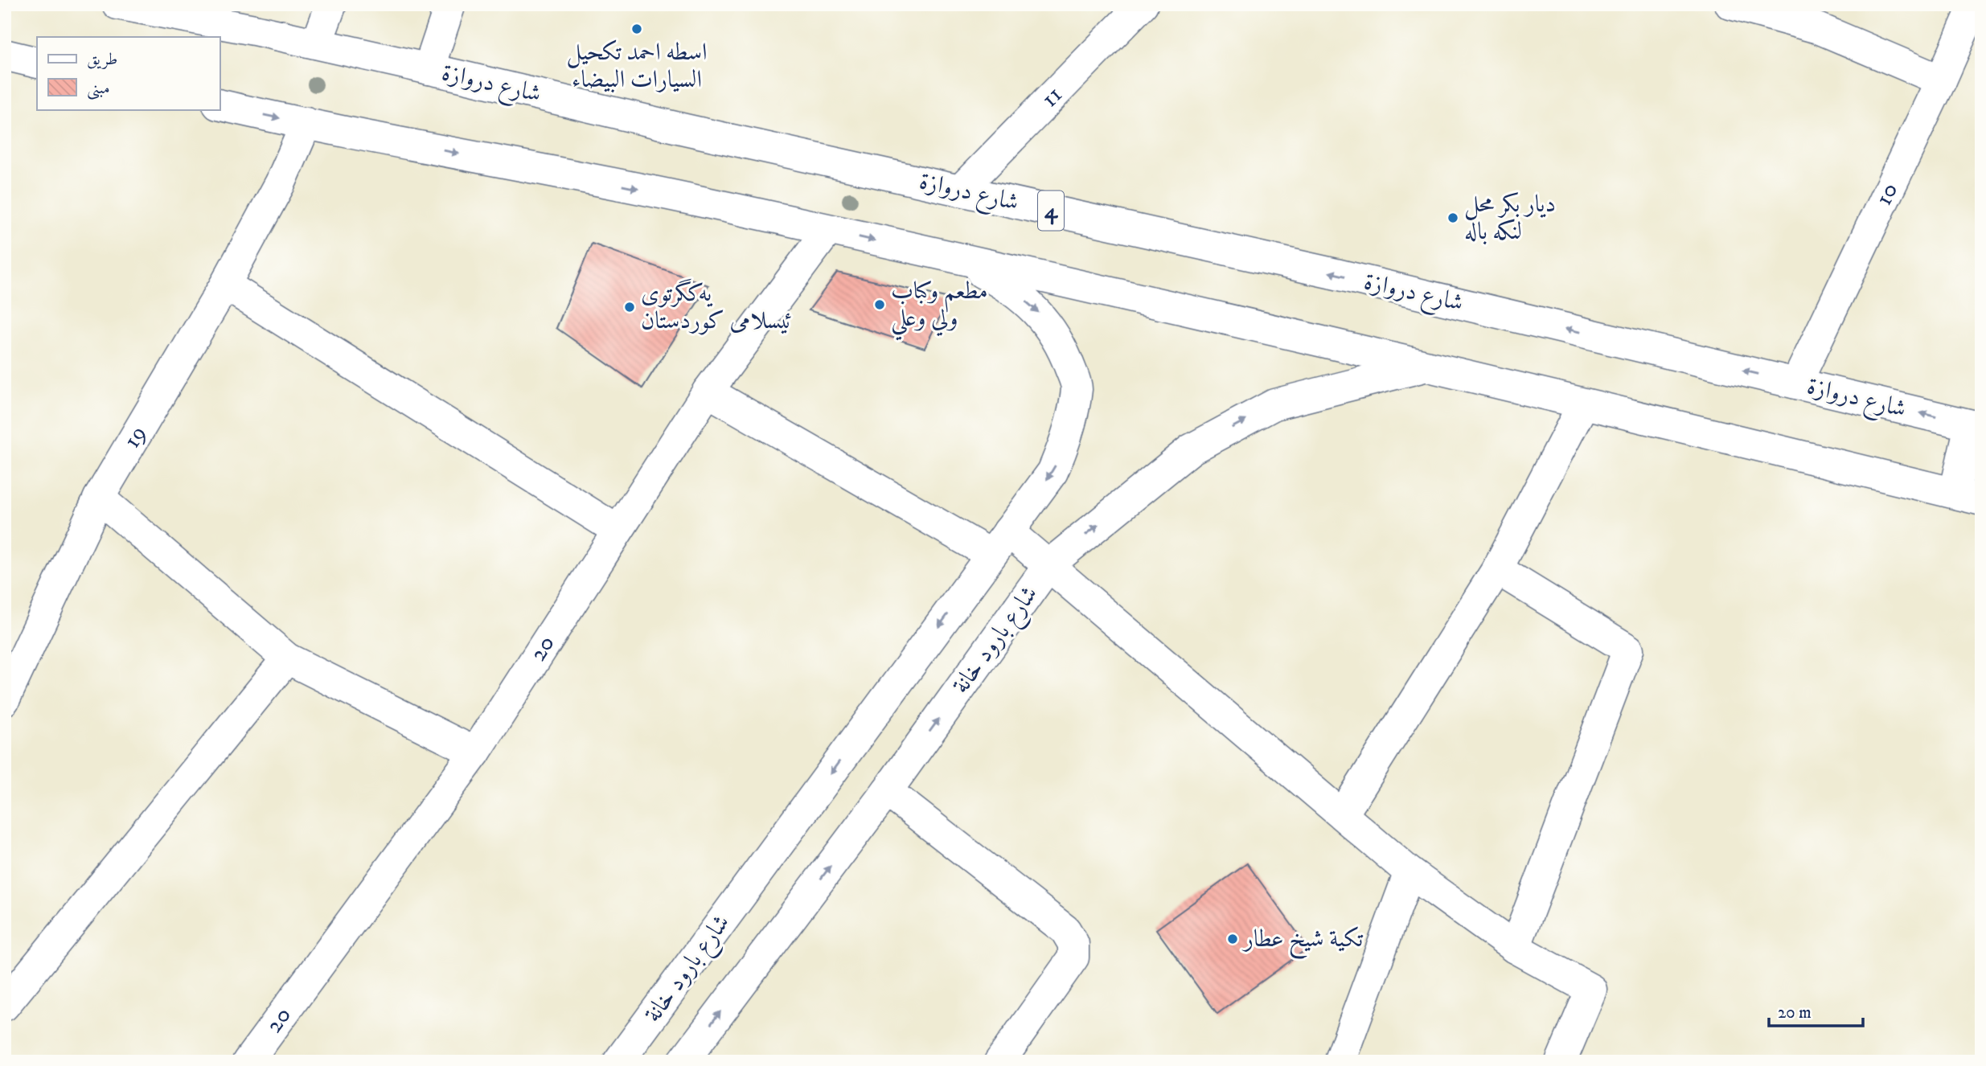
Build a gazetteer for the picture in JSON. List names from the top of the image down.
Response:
{
  "streets": {
    "street": [
      "شارع دروازة",
      "11",
      "10",
      "4",
      "19",
      "شارع بارود خانة",
      "20"
    ]
  },
  "crossings": [
    ["شارع دروازة", "11"],
    ["شارع دروازة", "10"]
  ],
  "places": [
    "اسطه احمد تكحيل السيارات البيضاء",
    "ديار بكر محل لنكه باله",
    "مطعم وكباب ولي وعلي",
    "یەکگرتوی ئیسلامی کوردستان",
    "تكية شيخ عطار"
  ],
  "legend": ["طريق", "مبنى"],
  "scale_bar": "20 m"
}
